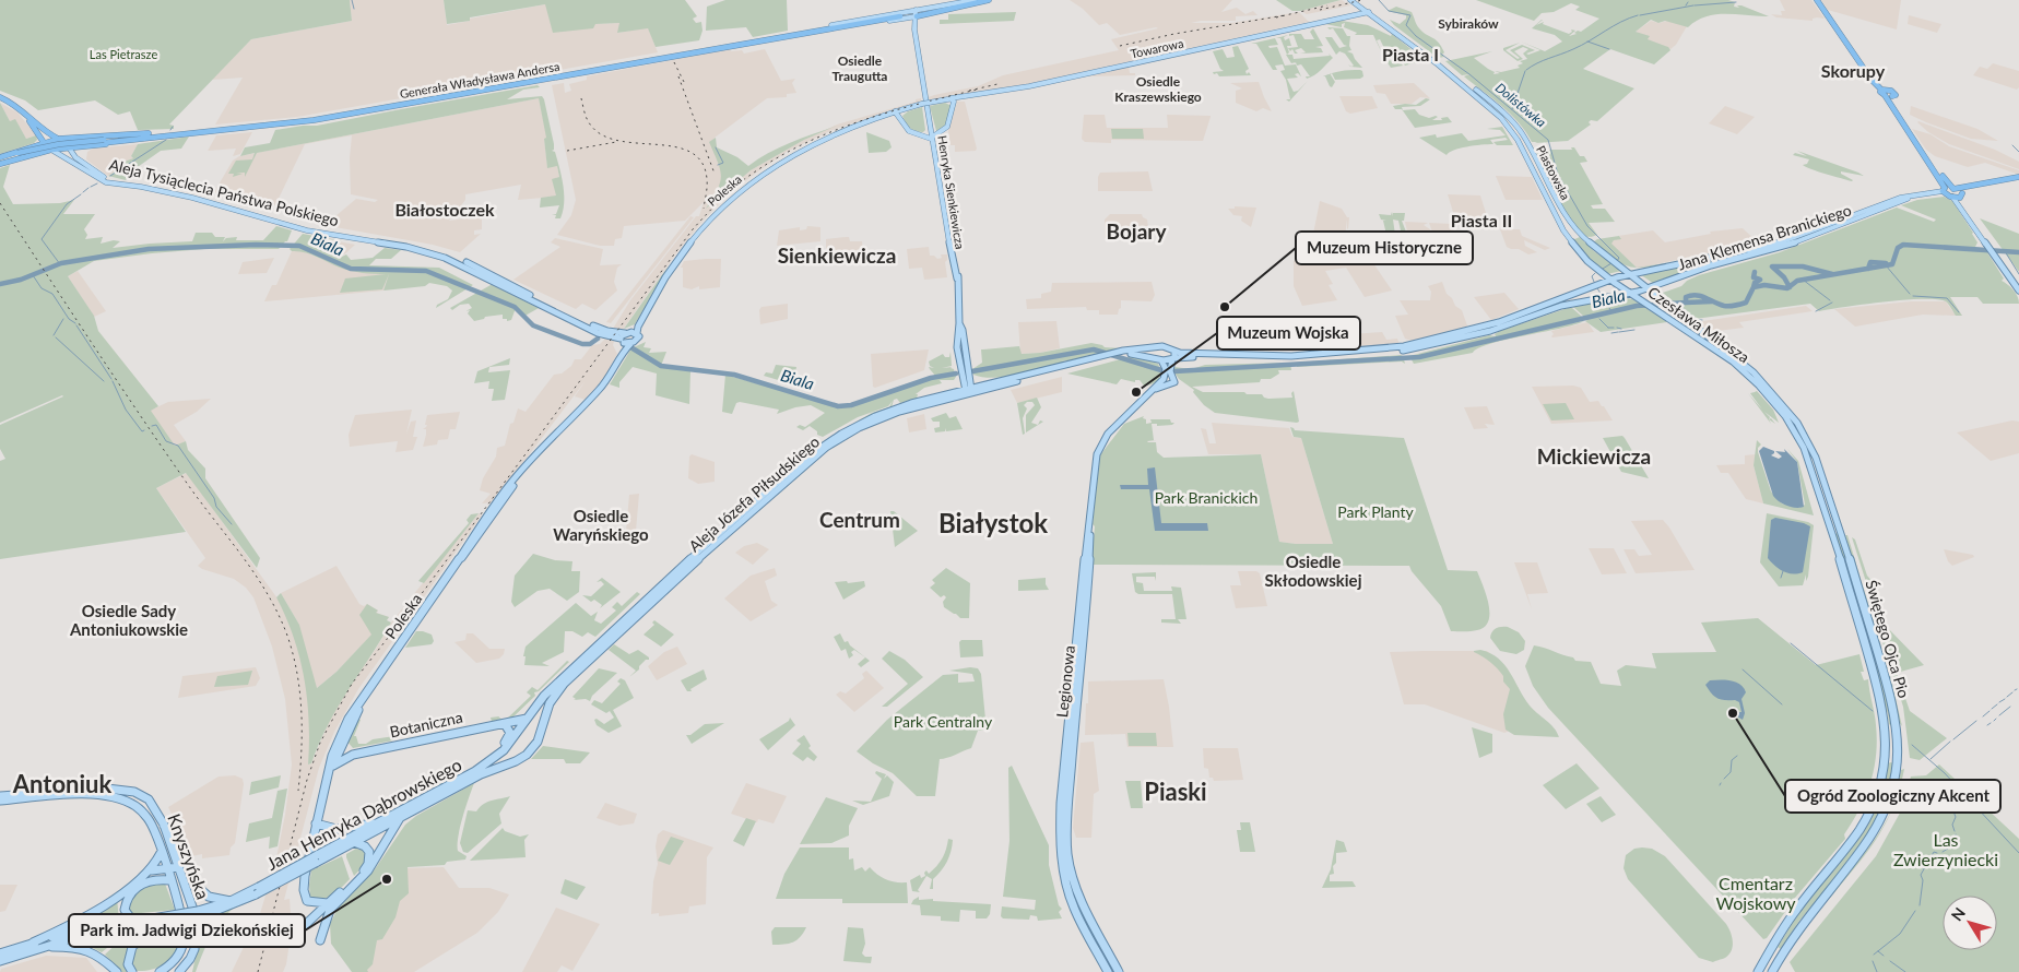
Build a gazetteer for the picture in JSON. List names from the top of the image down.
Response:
{
  "streets": {
    "highway": ["Generała Władysława Andersa"],
    "main road": [
      "Towarowa",
      "Piastowska",
      "Poleska",
      "Aleja Tysiąclecia Państwa Polskiego",
      "Henryka Sienkiewicza",
      "Jana Klemensa Branickiego",
      "Czesława Miłosza",
      "Aleja Józefa Piłsudskiego",
      "Świętego Ojca Pio",
      "Legionowa",
      "Botaniczna",
      "Jana Henryka Dąbrowskiego",
      "Knyszyńska"
    ]
  },
  "crossings": [
    ["Towarowa", "Piastowska"],
    ["Towarowa", "Poleska"],
    ["Piastowska", "Jana Klemensa Branickiego"],
    ["Piastowska", "Czesława Miłosza"],
    ["Poleska", "Botaniczna"],
    ["Henryka Sienkiewicza", "Aleja Józefa Piłsudskiego"],
    ["Jana Klemensa Branickiego", "Czesława Miłosza"],
    ["Czesława Miłosza", "Świętego Ojca Pio"],
    ["Aleja Józefa Piłsudskiego", "Botaniczna"],
    ["Aleja Józefa Piłsudskiego", "Jana Henryka Dąbrowskiego"]
  ],
  "districts": [
    "Sybiraków",
    "Piasta I",
    "Osiedle Traugutta",
    "Skorupy",
    "Osiedle Kraszewskiego",
    "Białostoczek",
    "Piasta II",
    "Bojary",
    "Sienkiewicza",
    "Mickiewicza",
    "Osiedle Waryńskiego",
    "Centrum",
    "Białystok",
    "Osiedle Skłodowskiej",
    "Osiedle Sady Antoniukowskie",
    "Antoniuk",
    "Piaski"
  ],
  "water": ["Dolistówka", "Biala"],
  "parks": [
    "Las Pietrasze",
    "Park Branickich",
    "Park Planty",
    "Park Centralny",
    "Las Zwierzyniecki",
    "Cmentarz Wojskowy"
  ],
  "places": [
    "Muzeum Historyczne",
    "Muzeum Wojska",
    "Ogród Zoologiczny Akcent",
    "Park im. Jadwigi Dziekońskiej"
  ],
  "north": "top left"
}
